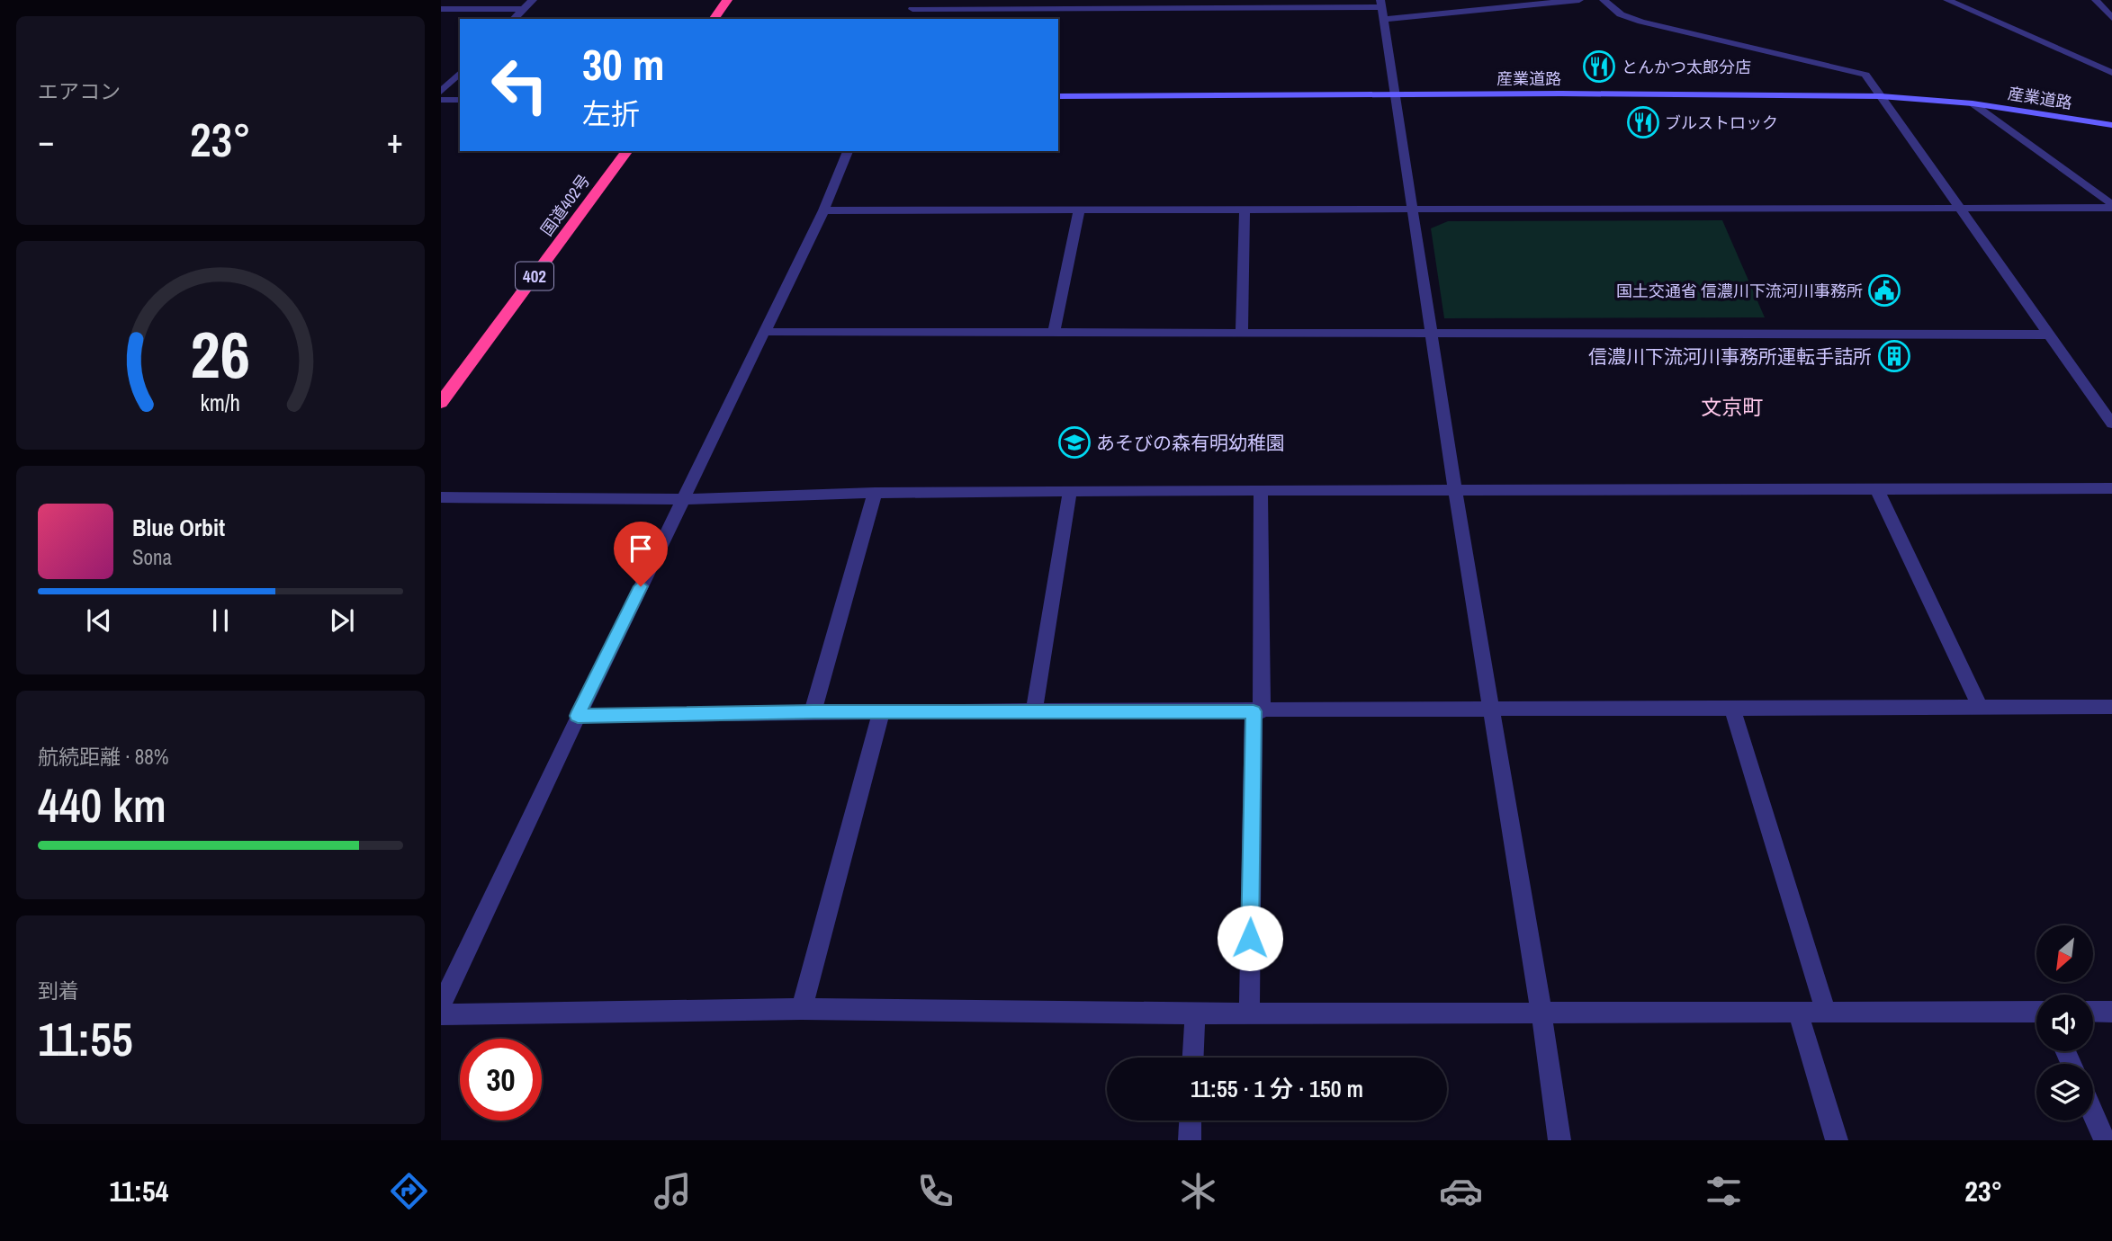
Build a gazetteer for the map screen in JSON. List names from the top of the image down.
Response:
{
  "streets": {
    "highway": ["国道402号", "402"],
    "street": ["産業道路"]
  },
  "districts": ["文京町"],
  "places": {
    "restaurant": ["とんかつ太郎分店", "ブルストロック"],
    "public building": ["国土交通省 信濃川下流河川事務所"],
    "building": ["信濃川下流河川事務所運転手詰所"],
    "school or university": ["あそびの森有明幼稚園"]
  },
  "north": "bottom left",
  "page": {
    "tile": [
      "エアコン",
      ["航続距離 · 88%", "440 km"],
      ["到着", "11:55"]
    ],
    "turn": ["30 m", "左折"],
    "heat": ["−", "23°", "+"],
    "song": ["Blue Orbit", "Sona"],
    "limit": "30",
    "trip": "11:55 · 1 分 · 150 m",
    "tabs": ["11:54", "23°"],
    "gauge": ["26", "km/h"]
  }
}
